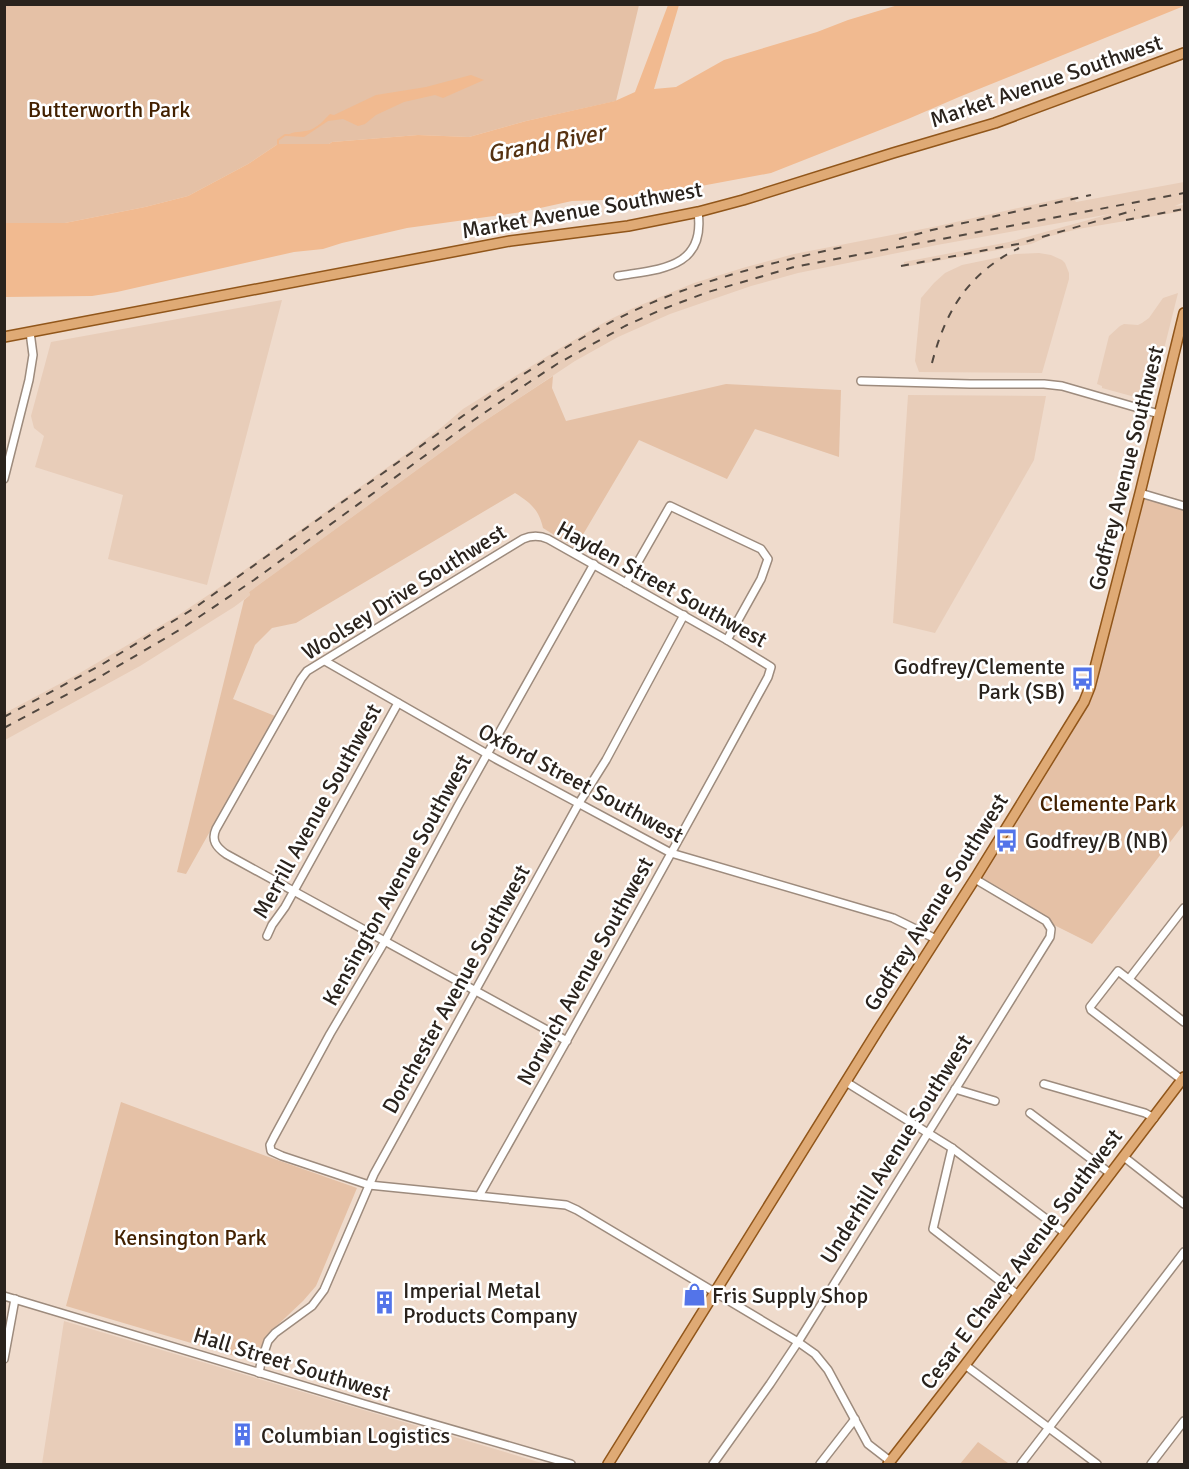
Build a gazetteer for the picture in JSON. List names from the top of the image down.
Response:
{
  "streets": {
    "main road": ["Market Avenue Southwest", "Godfrey Avenue Southwest", "Cesar E Chavez Avenue Southwest"],
    "street": [
      "Hayden Street Southwest",
      "Woolsey Drive Southwest",
      "Oxford Street Southwest",
      "Merrill Avenue Southwest",
      "Kensington Avenue Southwest",
      "Norwich Avenue Southwest",
      "Dorchester Avenue Southwest",
      "Underhill Avenue Southwest",
      "Hall Street Southwest"
    ]
  },
  "crossings": [
    ["Godfrey Avenue Southwest", "Oxford Street Southwest"],
    ["Godfrey Avenue Southwest", "Underhill Avenue Southwest"],
    ["Hayden Street Southwest", "Woolsey Drive Southwest"],
    ["Hayden Street Southwest", "Kensington Avenue Southwest"],
    ["Hayden Street Southwest", "Norwich Avenue Southwest"],
    ["Hayden Street Southwest", "Dorchester Avenue Southwest"],
    ["Woolsey Drive Southwest", "Oxford Street Southwest"],
    ["Woolsey Drive Southwest", "Merrill Avenue Southwest"],
    ["Oxford Street Southwest", "Merrill Avenue Southwest"],
    ["Oxford Street Southwest", "Kensington Avenue Southwest"],
    ["Oxford Street Southwest", "Norwich Avenue Southwest"],
    ["Oxford Street Southwest", "Dorchester Avenue Southwest"],
    ["Kensington Avenue Southwest", "Dorchester Avenue Southwest"],
    ["Dorchester Avenue Southwest", "Hall Street Southwest"]
  ],
  "water": ["Grand River"],
  "parks": ["Butterworth Park", "Clemente Park", "Kensington Park"],
  "places": {
    "bus stop": ["Godfrey/Clemente Park (SB)", "Godfrey/B (NB)"],
    "shop": ["Fris Supply Shop"],
    "building": ["Imperial Metal Products Company", "Columbian Logistics"]
  }
}
